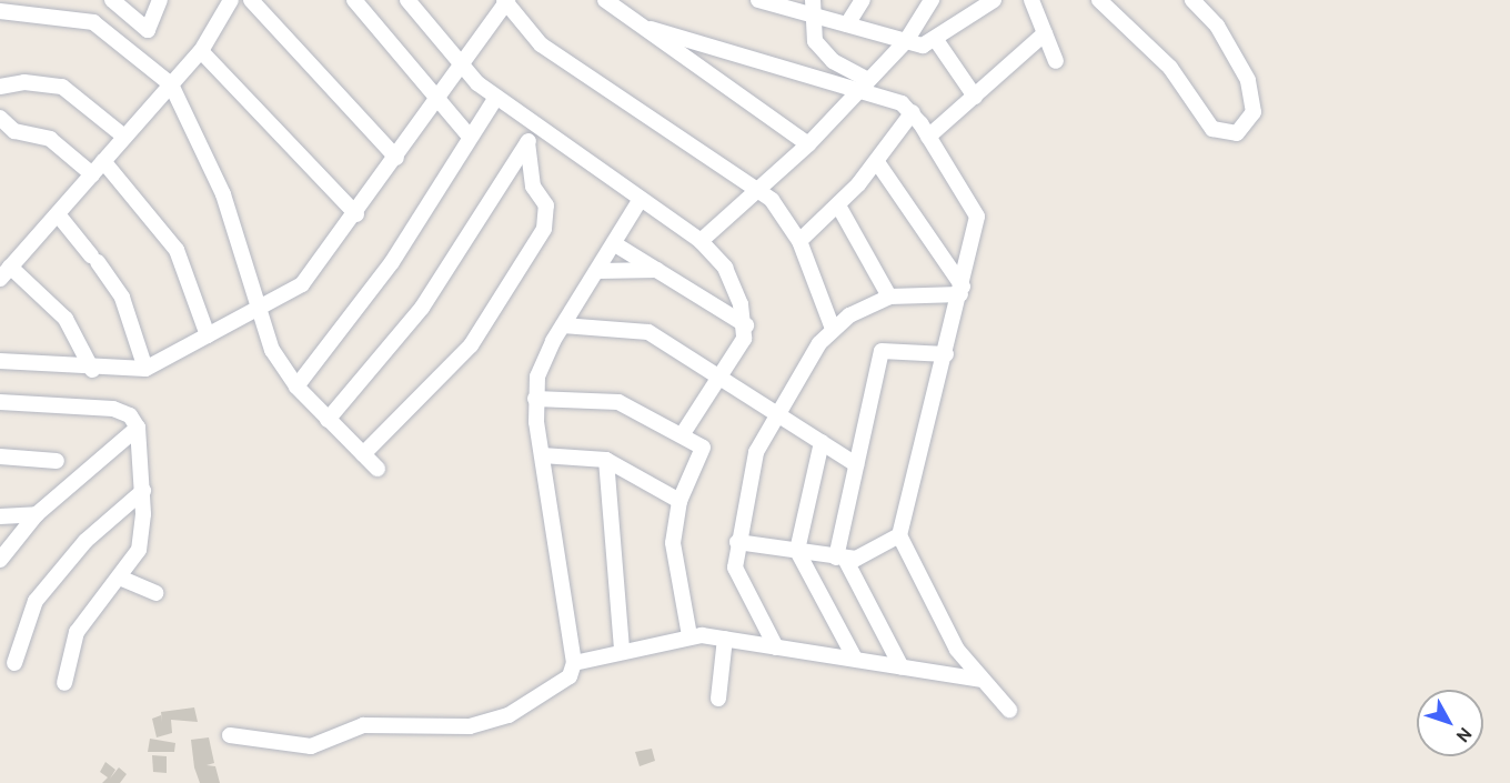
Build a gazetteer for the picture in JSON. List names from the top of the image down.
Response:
{
  "north": "bottom right"
}
